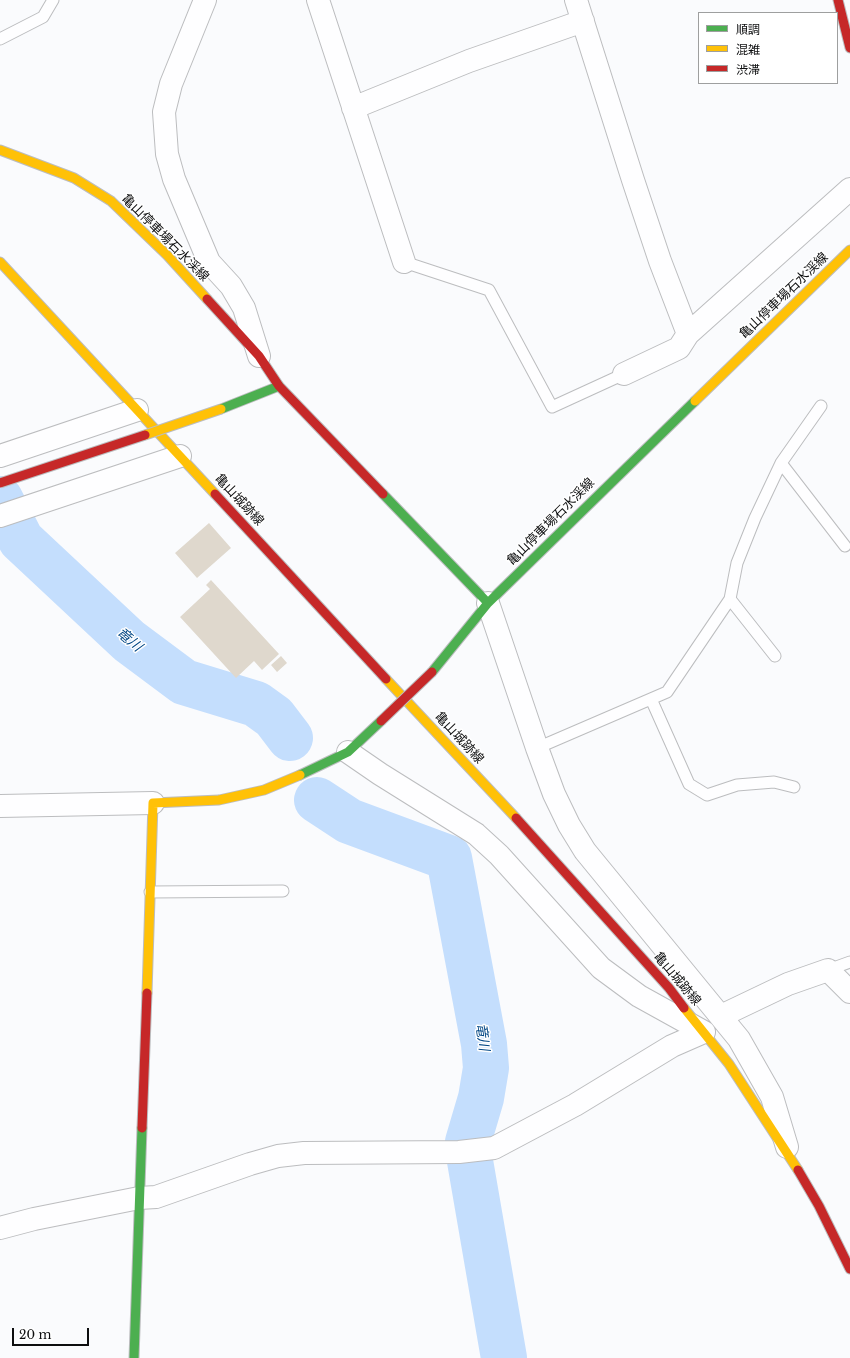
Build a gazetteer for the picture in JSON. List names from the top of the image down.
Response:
{
  "streets": {
    "main road": ["亀山停車場石水渓線", "亀山城跡線"]
  },
  "water": ["竜川"],
  "legend": ["順調", "混雑", "渋滞"],
  "scale_bar": "20 m"
}
